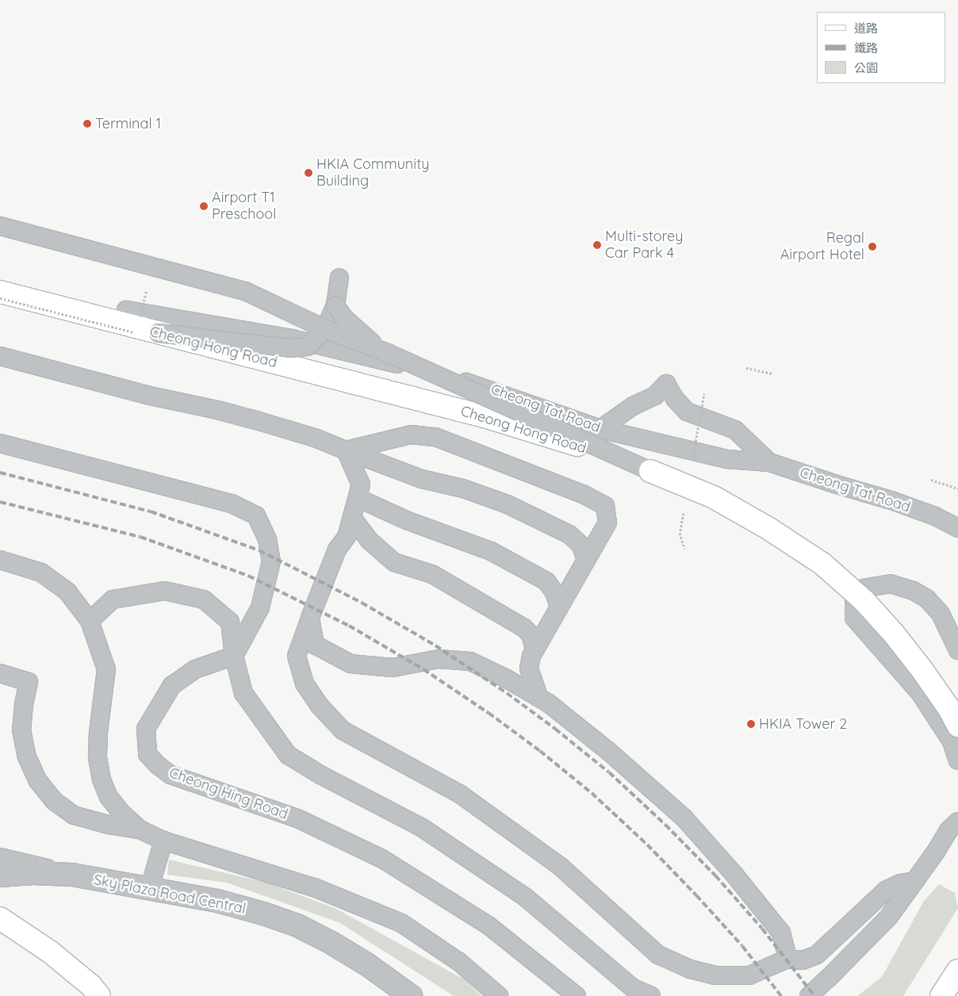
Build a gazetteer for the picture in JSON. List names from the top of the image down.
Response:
{
  "streets": {
    "street": ["Cheong Hong Road", "Sky Plaza Road Central"],
    "lane": ["Cheong Tat Road", "Cheong Hing Road"]
  },
  "places": [
    "Terminal 1",
    "HKIA Community Building",
    "Airport T1 Preschool",
    "Multi-storey Car Park 4",
    "Regal Airport Hotel",
    "HKIA Tower 2"
  ],
  "legend": ["道路", "鐵路", "公園"]
}
